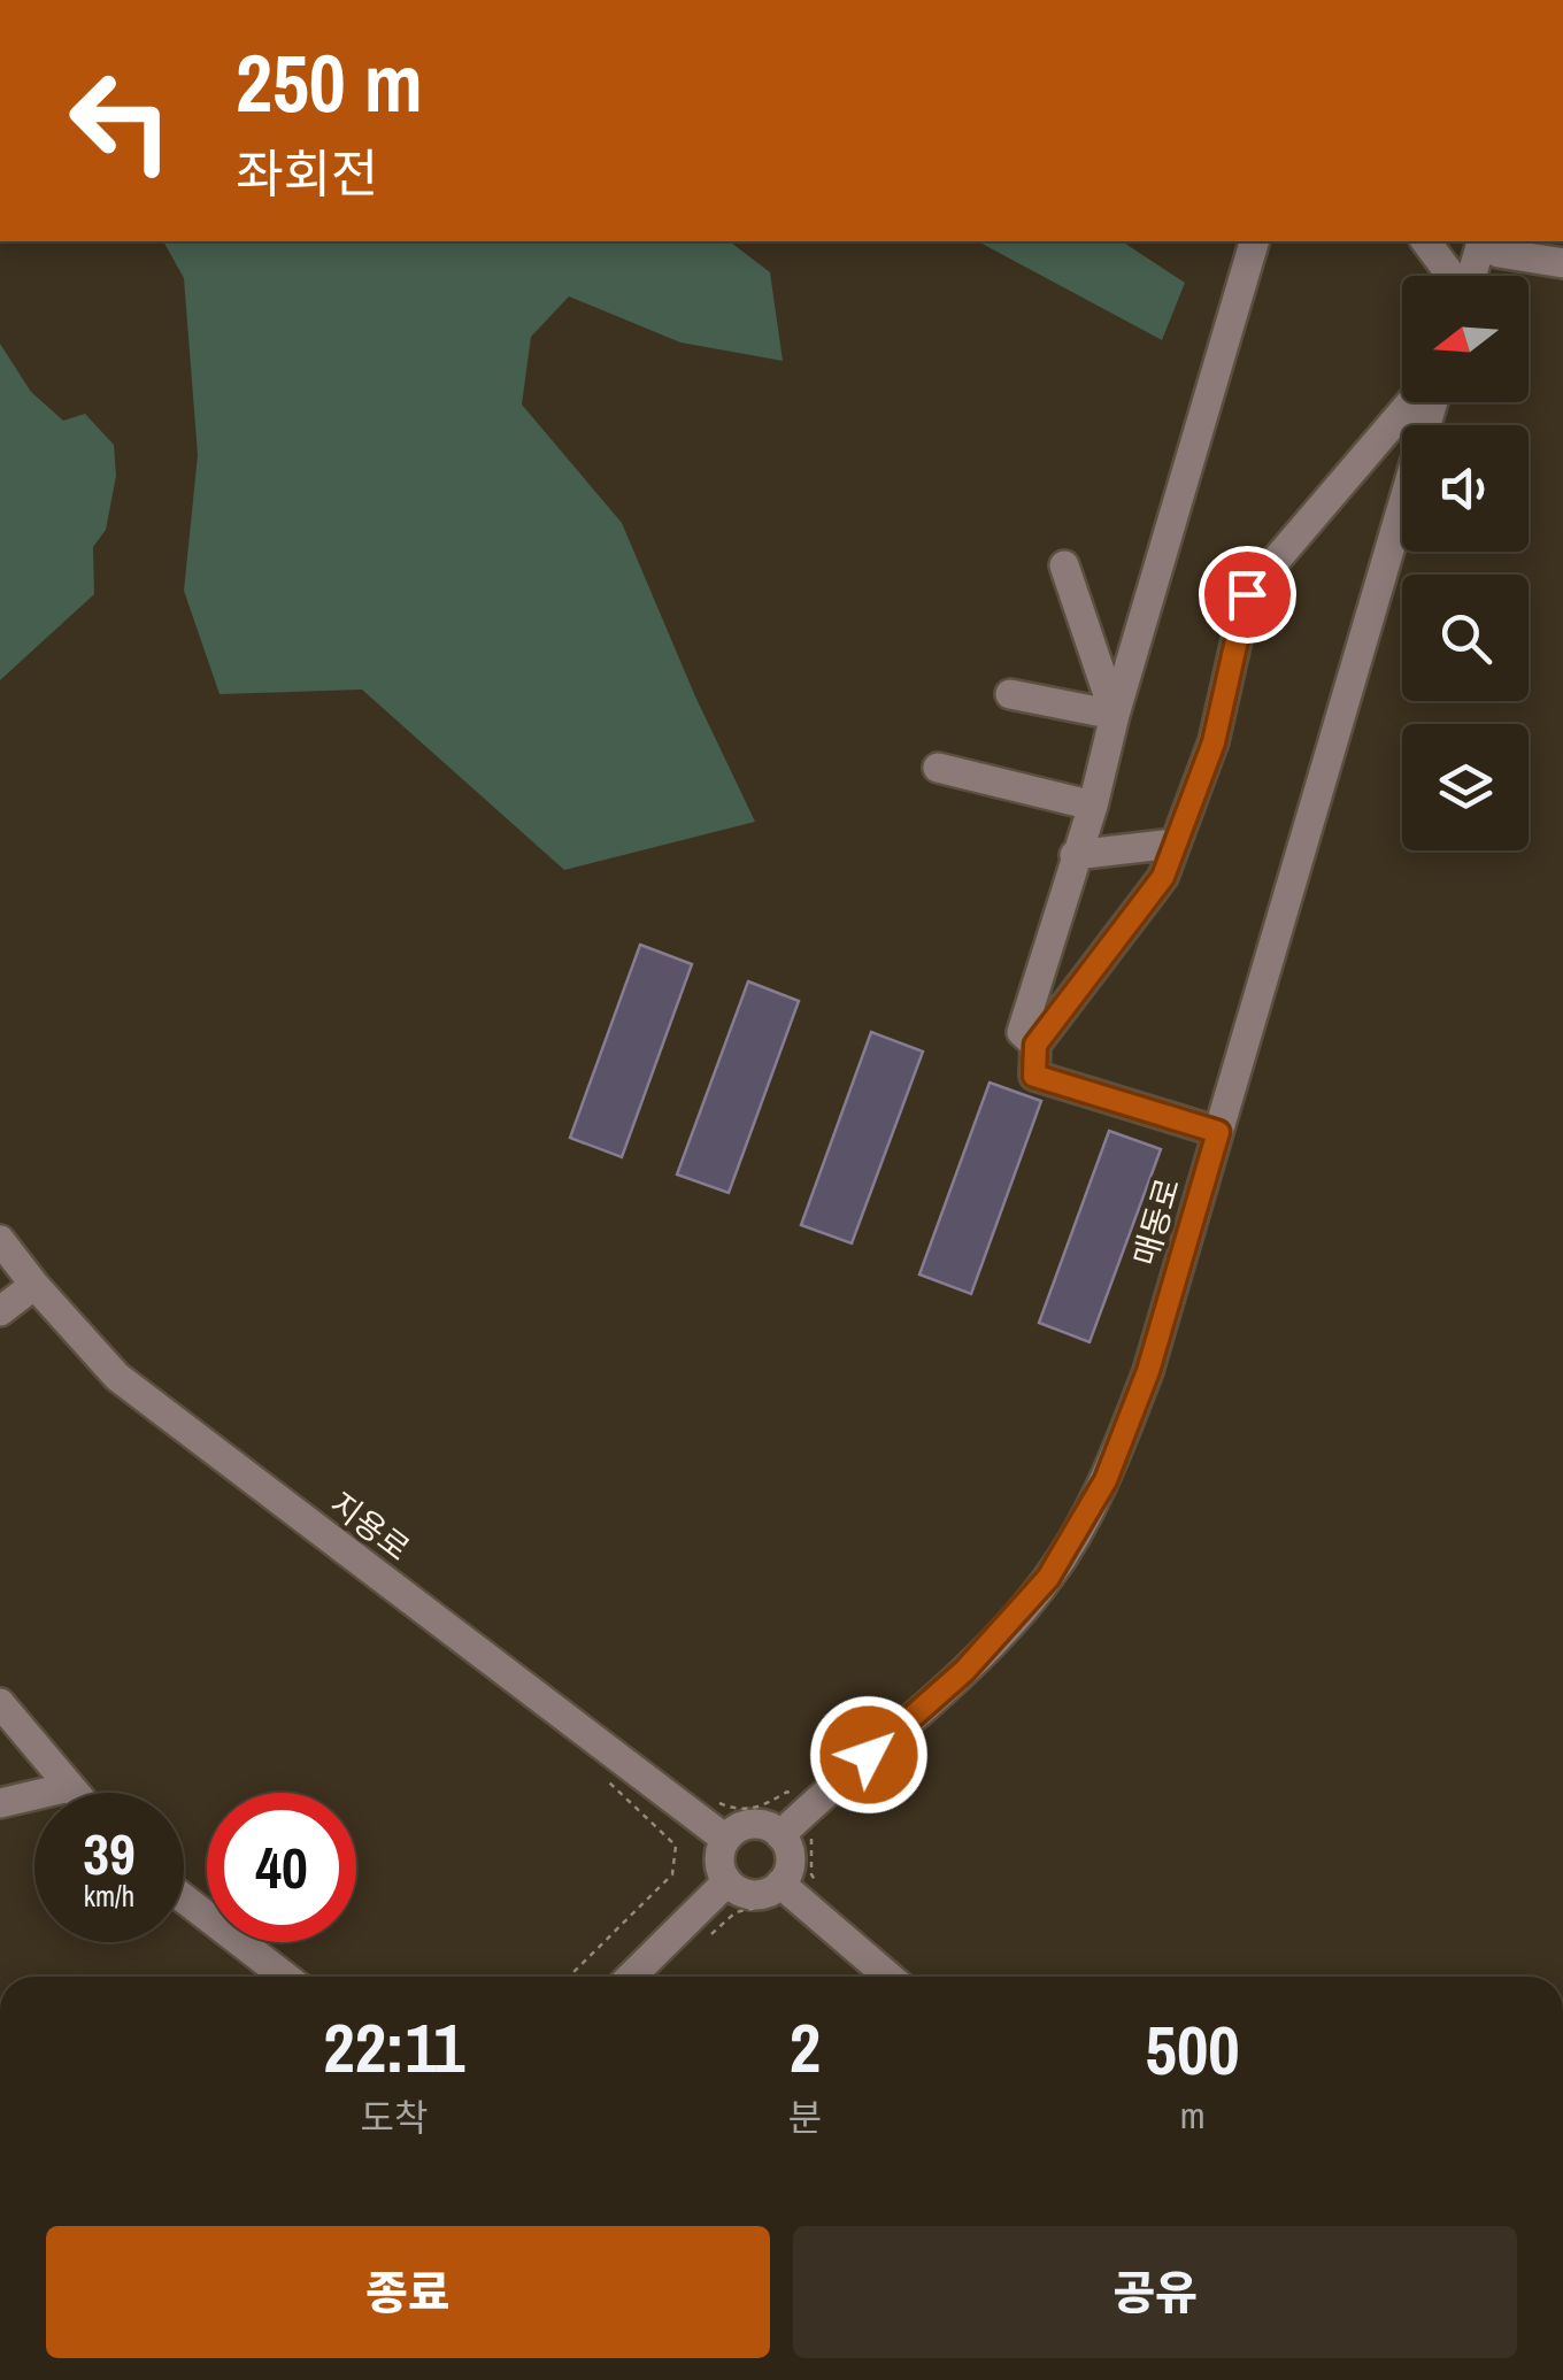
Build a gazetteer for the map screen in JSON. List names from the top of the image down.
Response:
{
  "streets": {
    "street": ["매동로", "지용로"]
  },
  "crossings": [
    ["매동로", "지용로"]
  ],
  "north": "left",
  "page": {
    "turn": ["250 m", "좌회전"],
    "speed": "39 km/h",
    "limit": "40",
    "eta": [
      "22:11",
      "도착",
      "2",
      "분",
      "500",
      "m"
    ],
    "buttons": ["종료", "공유"]
  }
}
